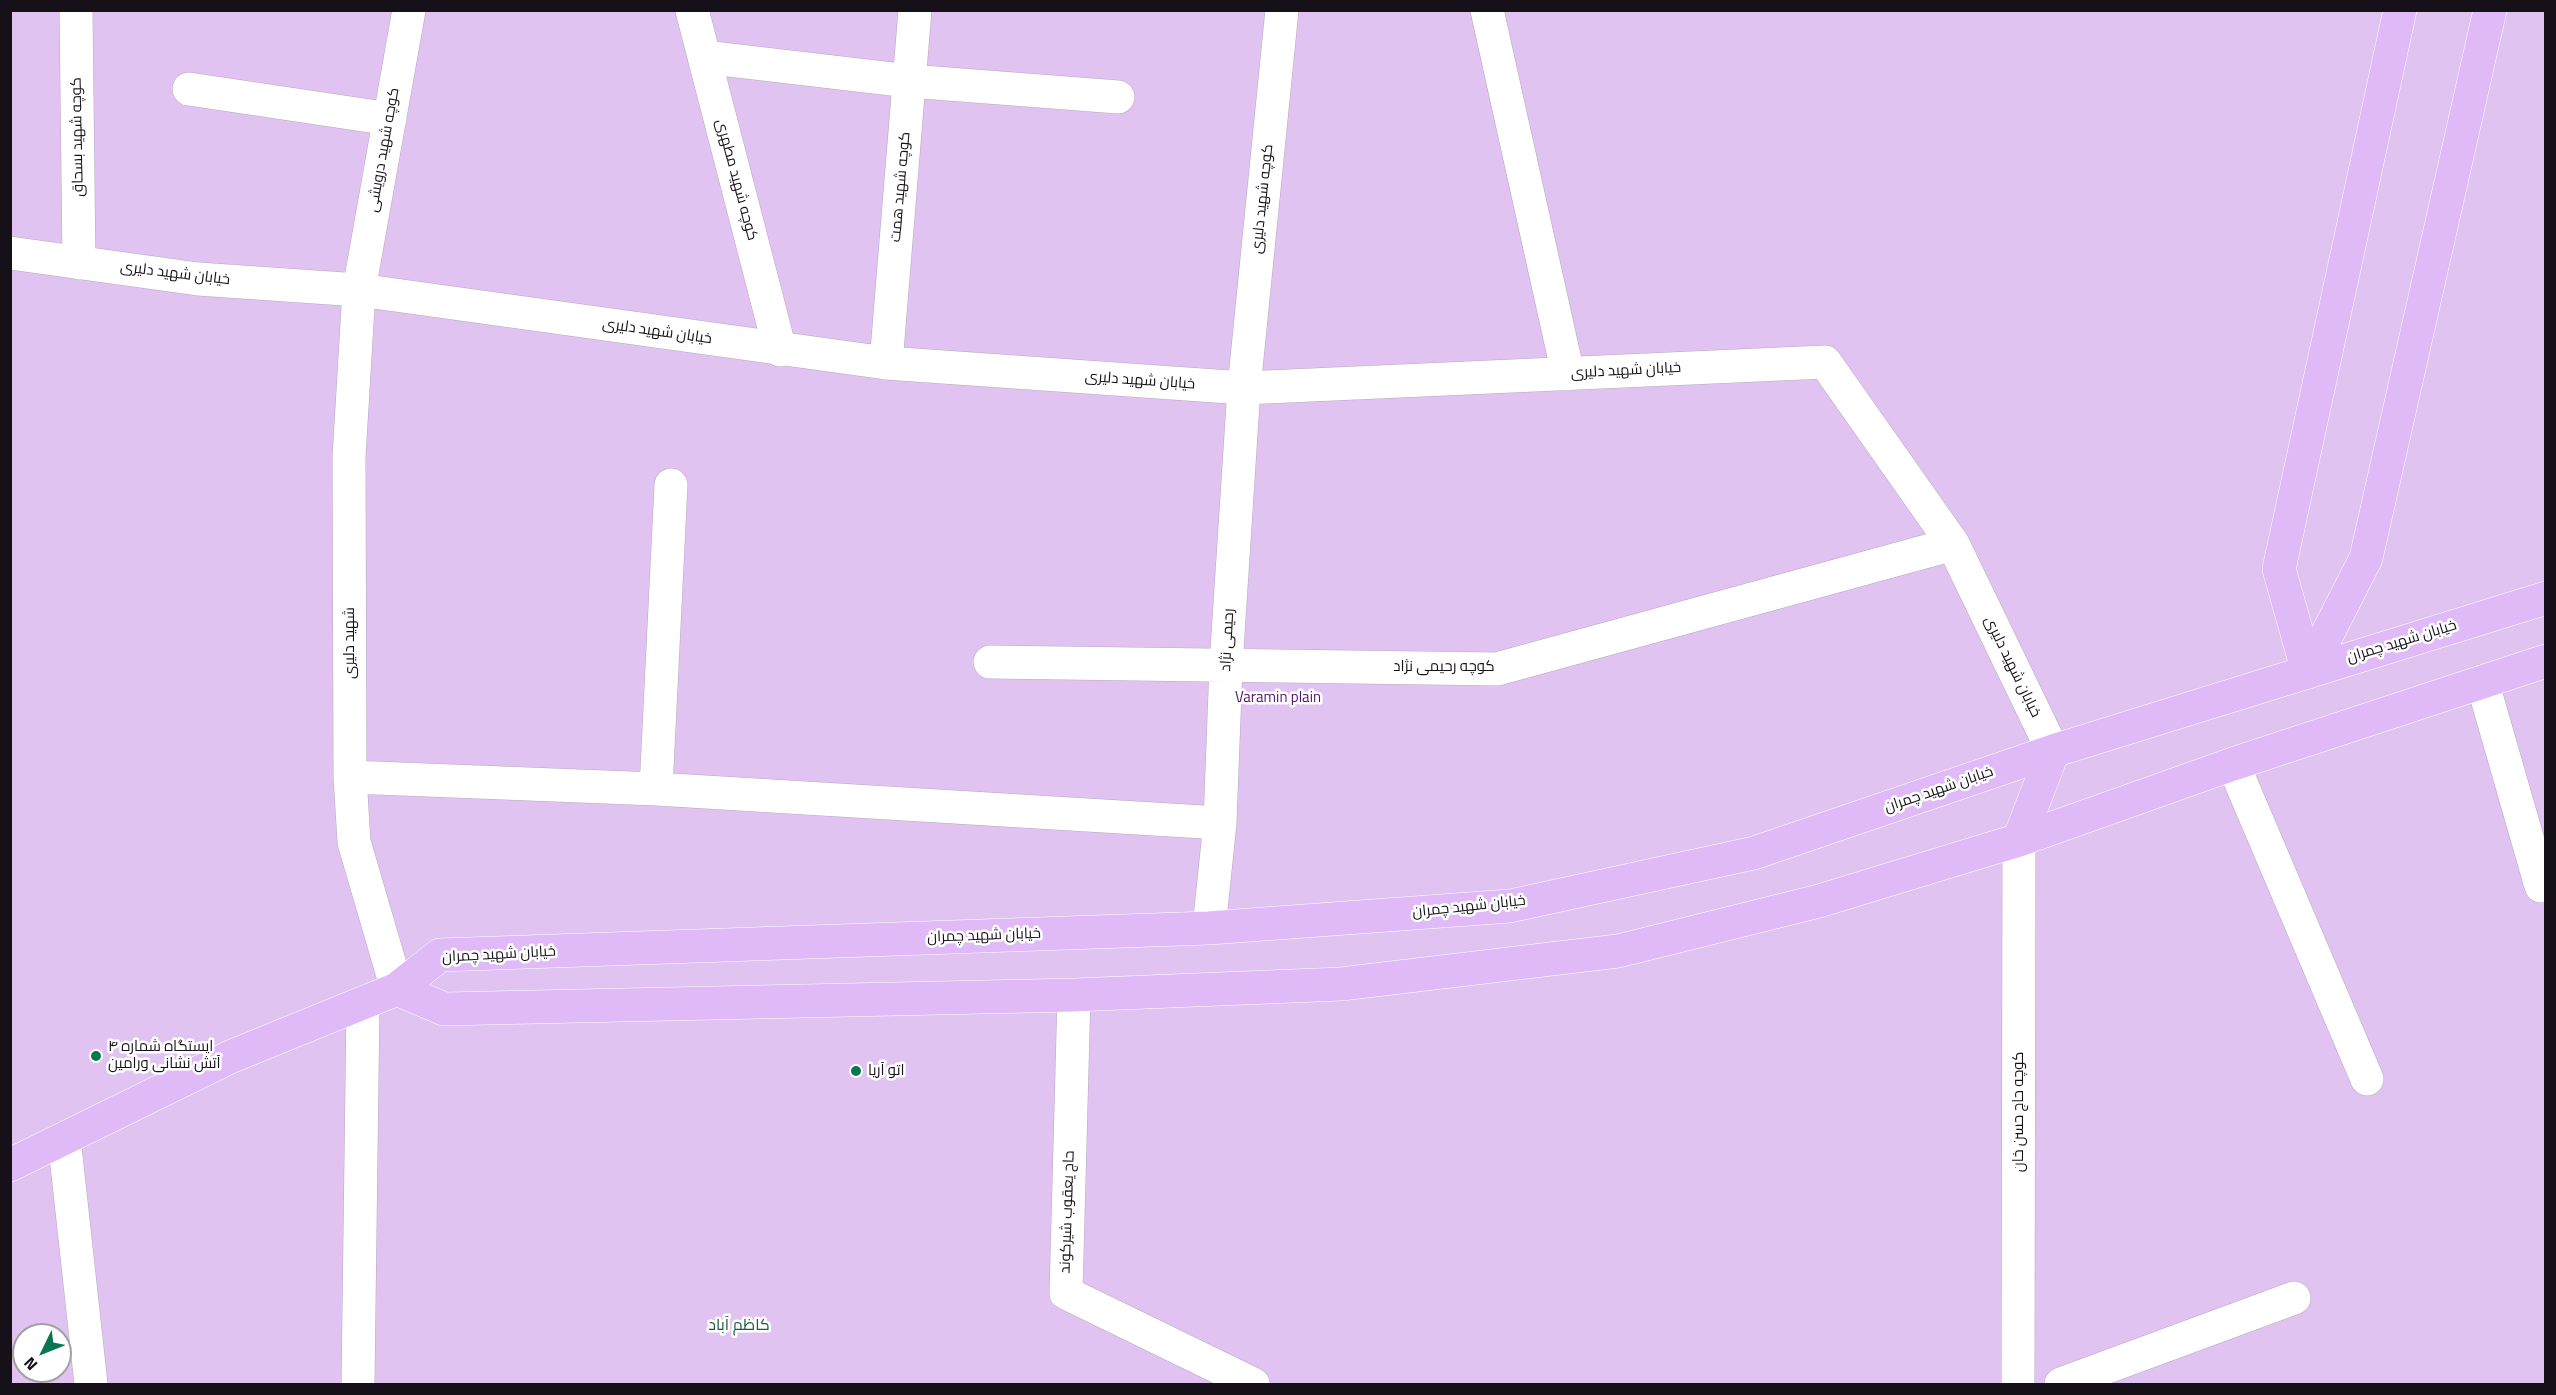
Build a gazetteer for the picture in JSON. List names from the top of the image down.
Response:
{
  "streets": {
    "main road": ["خیابان شهید چمران"],
    "street": [
      "کوچه شهید بسحاق",
      "کوچه شهید درویشی",
      "کوچه شهید مطهری",
      "کوچه شهید همت",
      "کوچه شهید دلیری",
      "خیابان شهید دلیری",
      "رحیمی نژاد",
      "شهید دلیری",
      "کوچه رحیمی نژاد",
      "کوچه حاج حسن خان",
      "حاج یعقوب شیرکوند"
    ]
  },
  "crossings": [
    ["کوچه شهید بسحاق", "خیابان شهید دلیری"],
    ["کوچه شهید درویشی", "خیابان شهید دلیری"],
    ["کوچه شهید درویشی", "شهید دلیری"],
    ["کوچه شهید مطهری", "خیابان شهید دلیری"],
    ["کوچه شهید همت", "خیابان شهید دلیری"],
    ["کوچه شهید دلیری", "خیابان شهید دلیری"],
    ["کوچه شهید دلیری", "رحیمی نژاد"],
    ["خیابان شهید دلیری", "رحیمی نژاد"],
    ["خیابان شهید دلیری", "خیابان شهید چمران"],
    ["خیابان شهید دلیری", "شهید دلیری"],
    ["خیابان شهید دلیری", "کوچه رحیمی نژاد"],
    ["رحیمی نژاد", "خیابان شهید چمران"],
    ["رحیمی نژاد", "کوچه رحیمی نژاد"],
    ["خیابان شهید چمران", "شهید دلیری"]
  ],
  "districts": ["کاظم آباد"],
  "parks": ["Varamin plain"],
  "places": ["ایستگاه شماره ۴ آتش نشانی ورامین", "اتو آریا"],
  "north": "bottom left"
}
